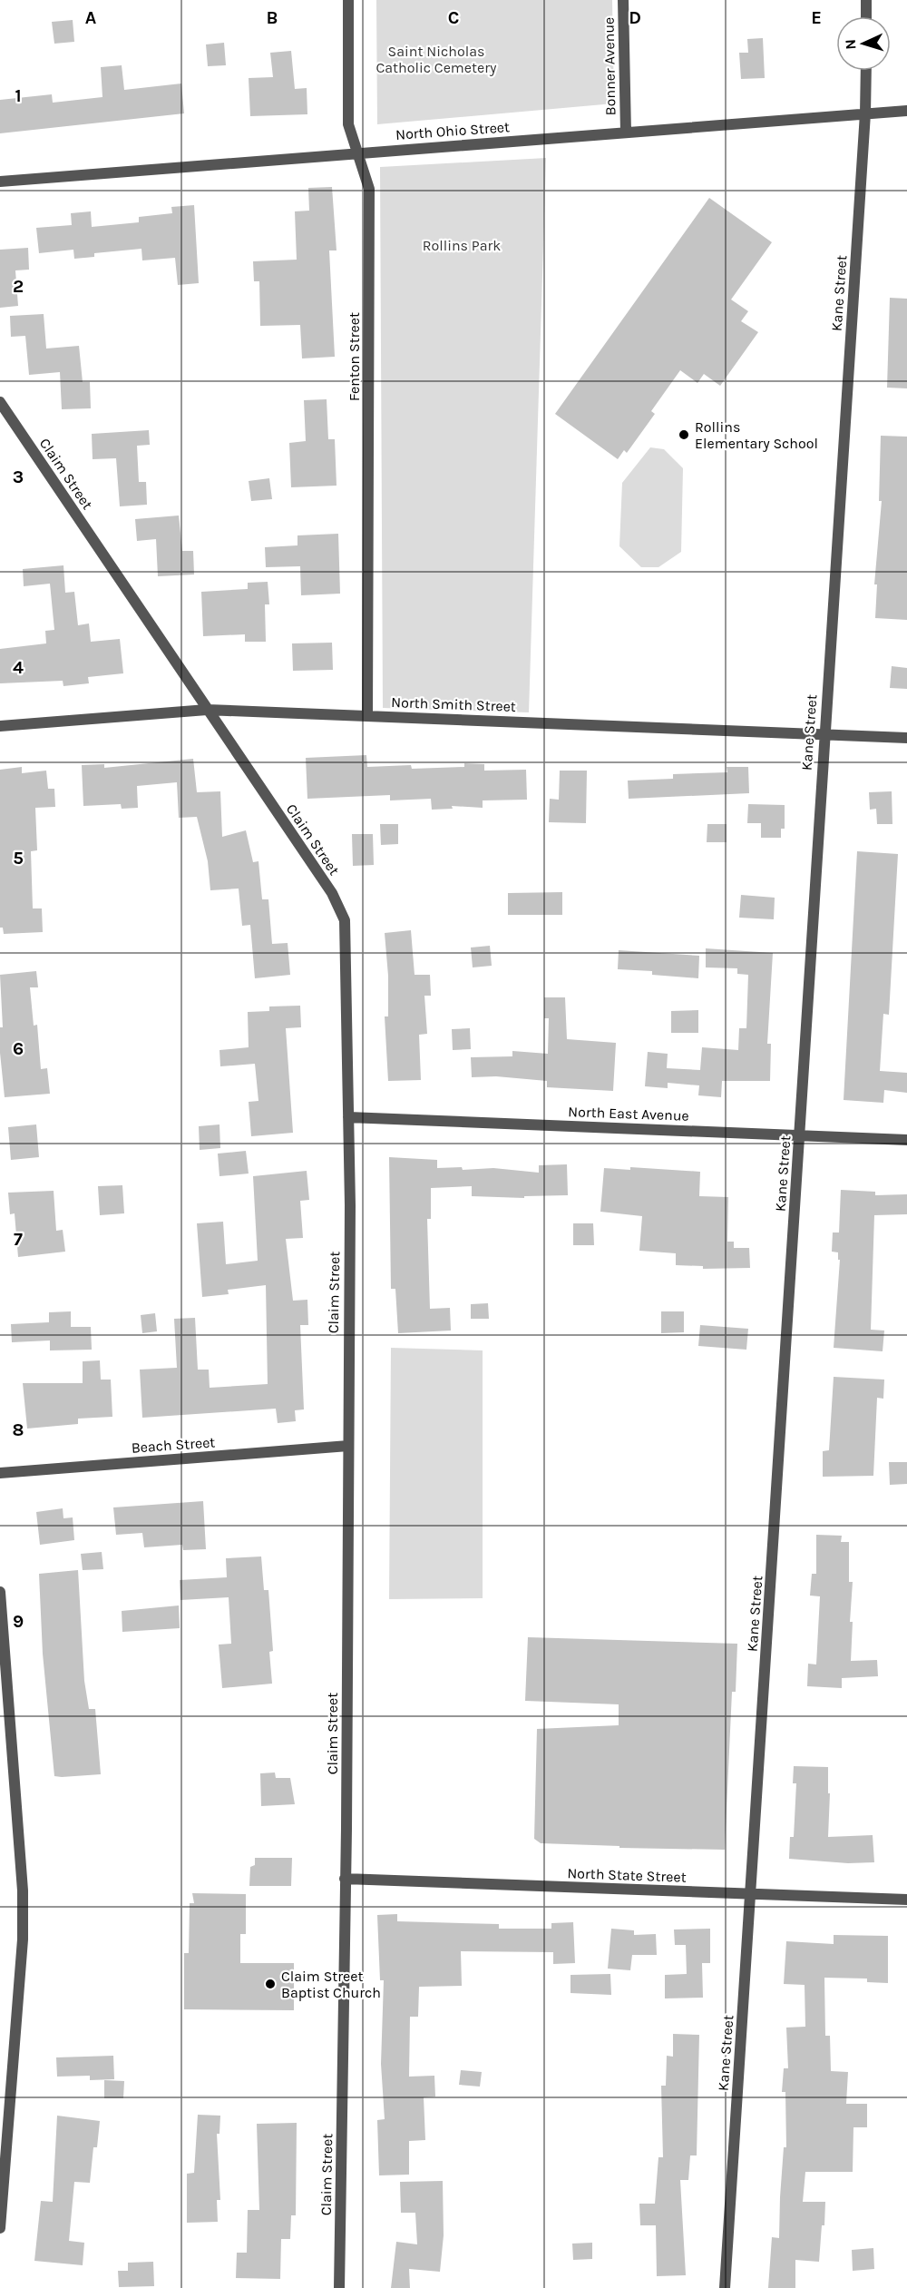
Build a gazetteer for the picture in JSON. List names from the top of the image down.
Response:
{
  "streets": {
    "street": [
      "Bonner Avenue",
      "North Ohio Street",
      "Kane Street",
      "Fenton Street",
      "Claim Street",
      "North Smith Street",
      "North East Avenue",
      "Beach Street",
      "North State Street"
    ]
  },
  "crossings": [
    ["Bonner Avenue", "North Ohio Street"],
    ["North Ohio Street", "Kane Street"],
    ["North Ohio Street", "Fenton Street"],
    ["Kane Street", "North Smith Street"],
    ["Kane Street", "North East Avenue"],
    ["Kane Street", "North State Street"],
    ["Fenton Street", "North Smith Street"],
    ["Claim Street", "North Smith Street"],
    ["Claim Street", "North East Avenue"],
    ["Claim Street", "Beach Street"],
    ["Claim Street", "North State Street"]
  ],
  "parks": ["Saint Nicholas Catholic Cemetery", "Rollins Park"],
  "places": ["Rollins Elementary School", "Claim Street Baptist Church"],
  "north": "left",
  "grid": {
    "columns": [
      "A",
      "B",
      "C",
      "D",
      "E"
    ],
    "rows": [
      "1",
      "2",
      "3",
      "4",
      "5",
      "6",
      "7",
      "8",
      "9"
    ]
  }
}
